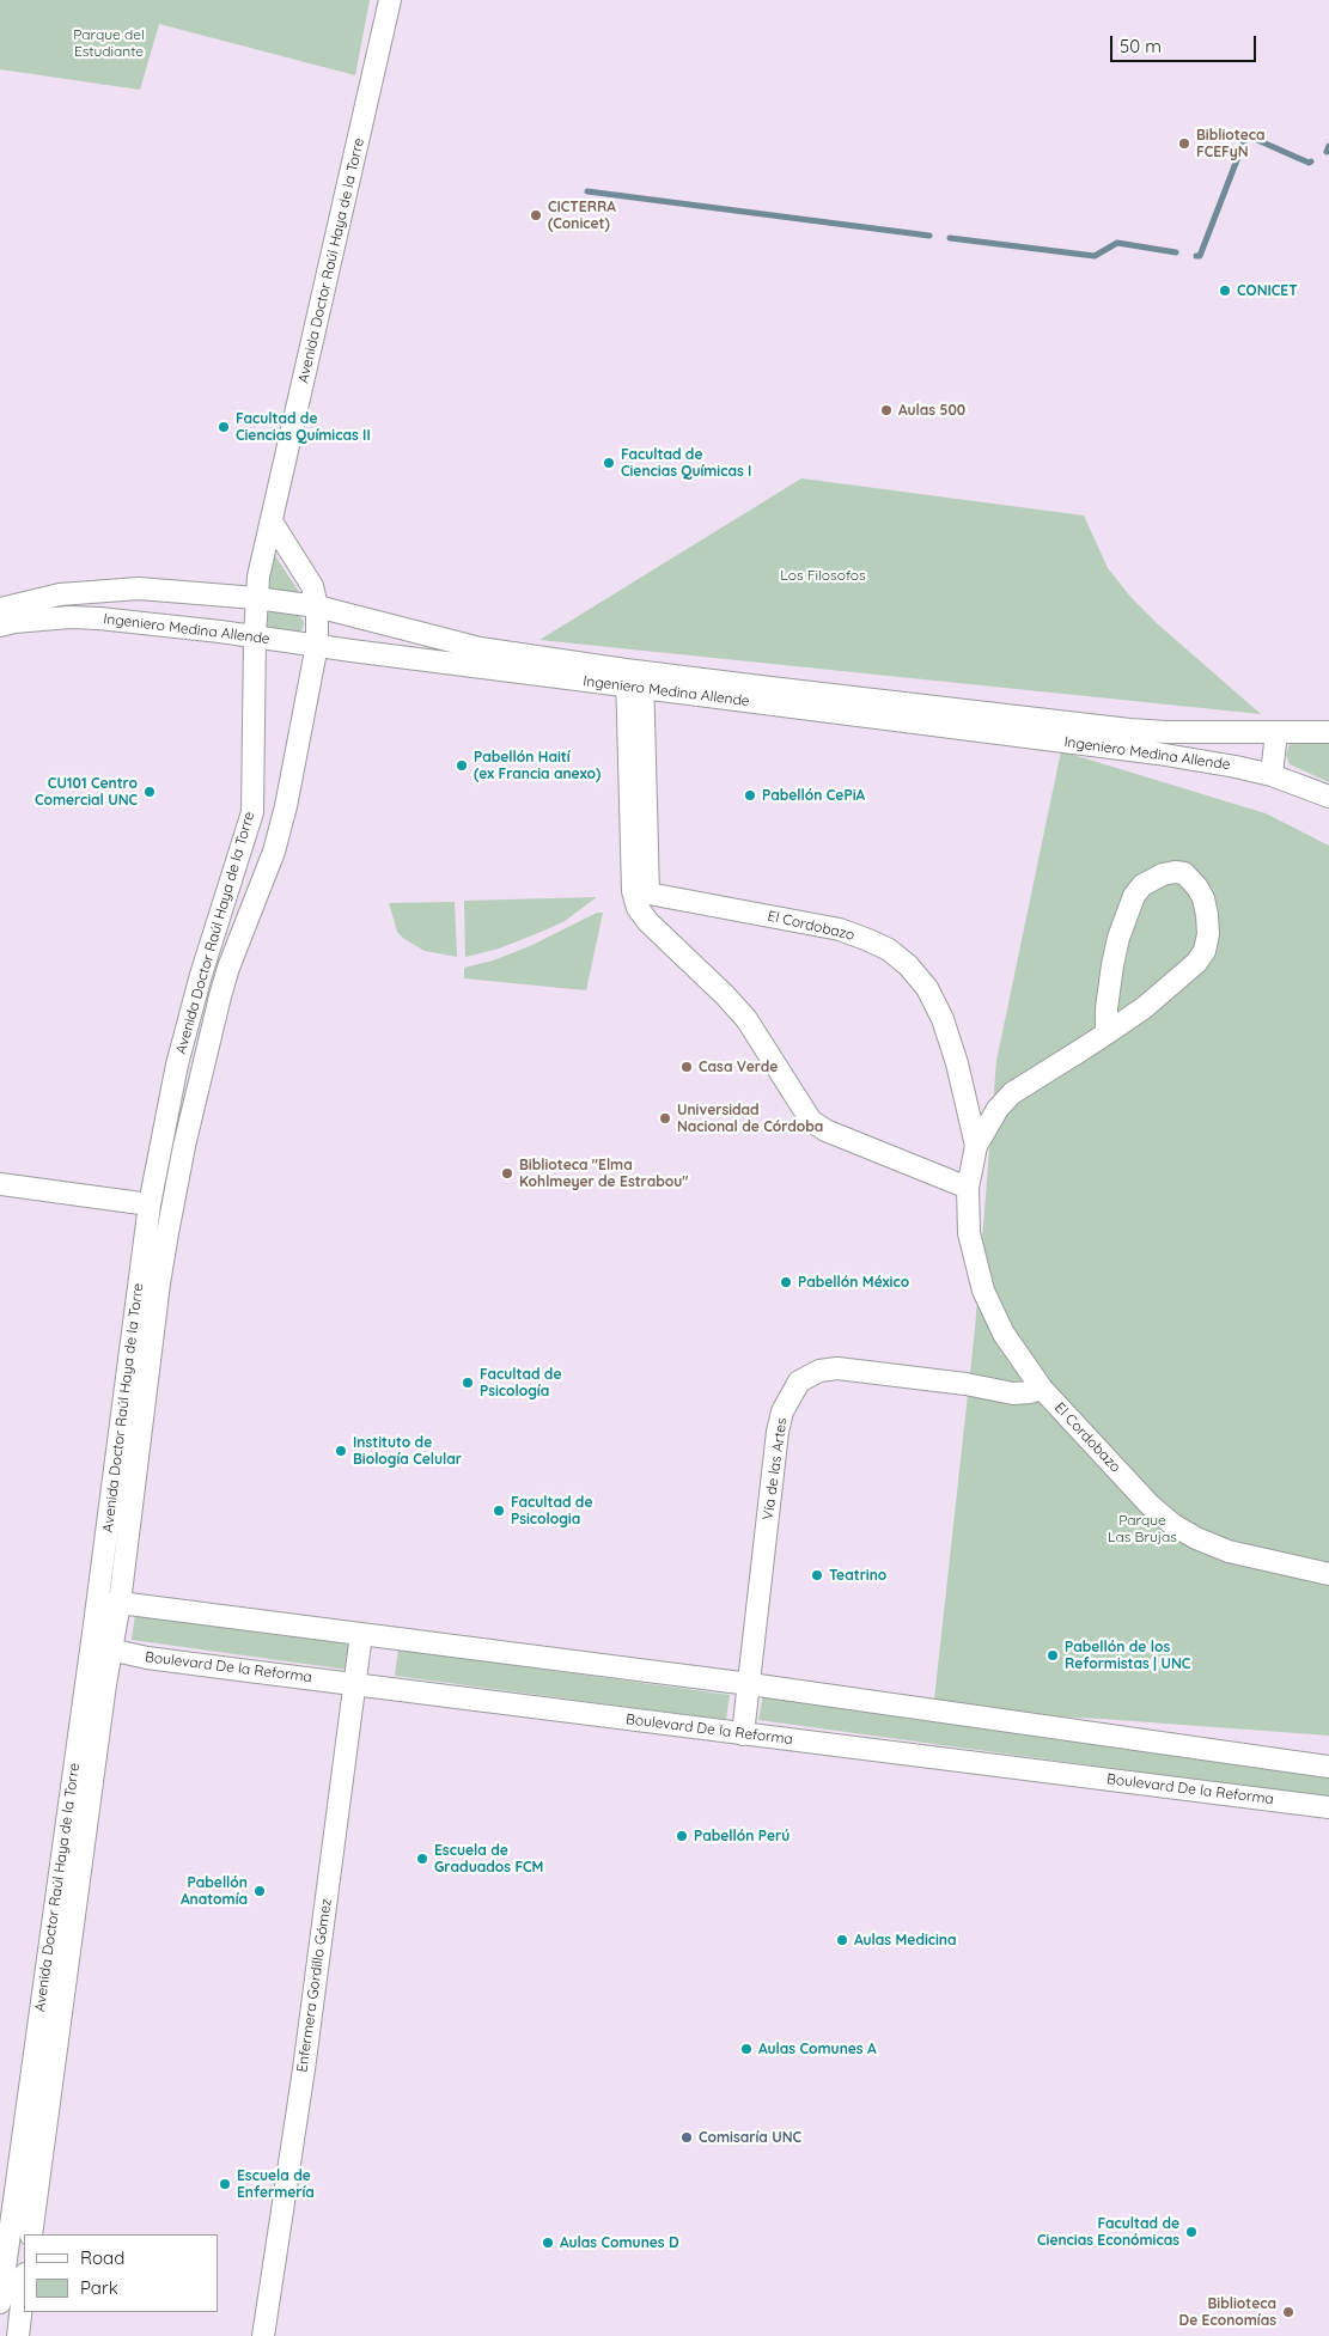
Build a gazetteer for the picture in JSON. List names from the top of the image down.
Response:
{
  "streets": {
    "street": [
      "Avenida Doctor Raúl Haya de la Torre",
      "Ingeniero Medina Allende",
      "El Cordobazo",
      "Vía de las Artes",
      "Boulevard De la Reforma",
      "Enfermera Gordillo Gómez"
    ]
  },
  "crossings": [
    ["Avenida Doctor Raúl Haya de la Torre", "Ingeniero Medina Allende"],
    ["Avenida Doctor Raúl Haya de la Torre", "Boulevard De la Reforma"],
    ["El Cordobazo", "Vía de las Artes"],
    ["Vía de las Artes", "Boulevard De la Reforma"],
    ["Boulevard De la Reforma", "Enfermera Gordillo Gómez"]
  ],
  "parks": ["Parque del Estudiante", "Los Filosofos", "Parque Las Brujas"],
  "places": [
    "Biblioteca FCEFyN",
    "CICTERRA (Conicet)",
    "CONICET",
    "Aulas 500",
    "Facultad de Ciencias Químicas II",
    "Facultad de Ciencias Químicas I",
    "Pabellón Haití (ex Francia anexo)",
    "CU101 Centro Comercial UNC",
    "Pabellón CePiA",
    "Casa Verde",
    "Universidad Nacional de Córdoba",
    "Biblioteca \"Elma Kohlmeyer de Estrabou\"",
    "Pabellón México",
    "Facultad de Psicología",
    "Instituto de Biología Celular",
    "Facultad de Psicologia",
    "Teatrino",
    "Pabellón de los Reformistas | UNC",
    "Pabellón Perú",
    "Escuela de Graduados FCM",
    "Pabellón Anatomía",
    "Aulas Medicina",
    "Aulas Comunes A",
    "Comisaría UNC",
    "Escuela de Enfermería",
    "Facultad de Ciencias Económicas",
    "Aulas Comunes D",
    "Biblioteca De Economías"
  ],
  "legend": ["Road", "Park"],
  "scale_bar": "50 m"
}
